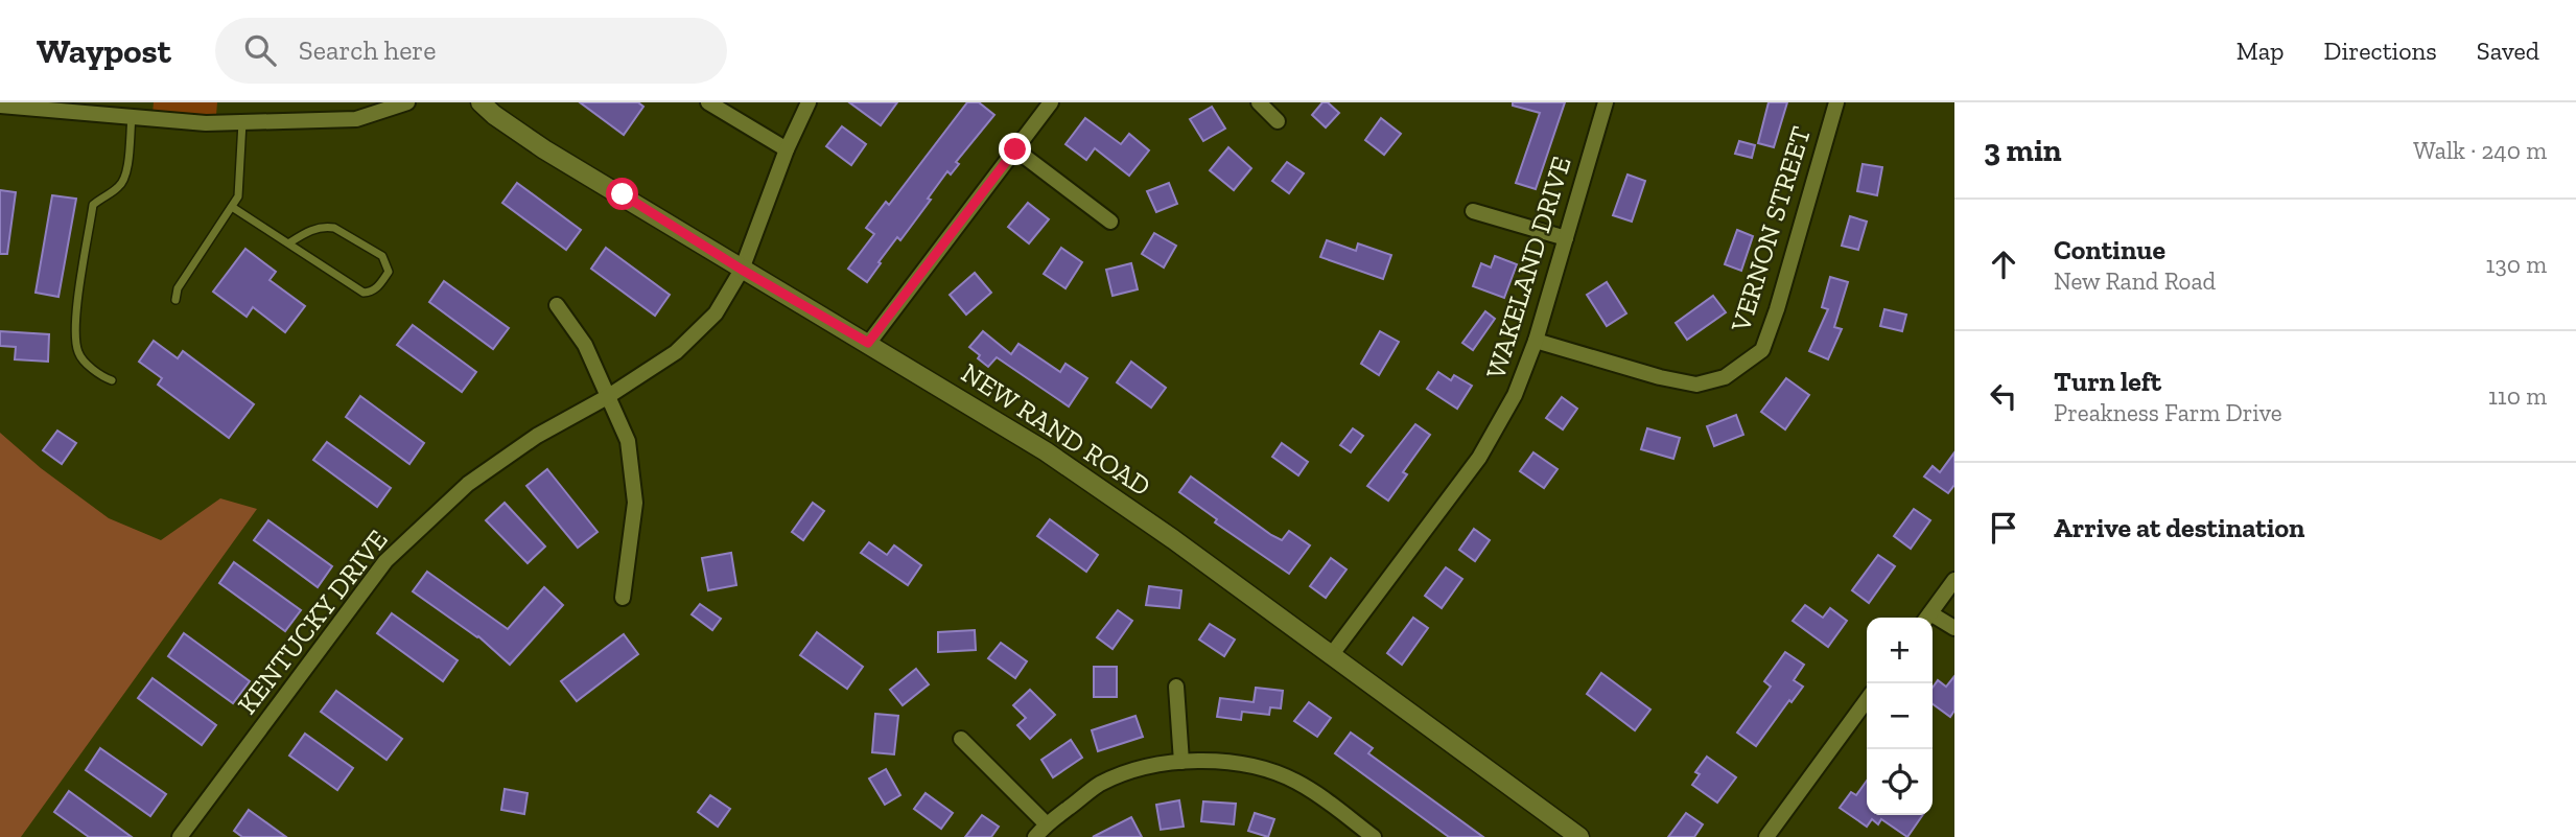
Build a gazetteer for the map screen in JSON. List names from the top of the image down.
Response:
{
  "streets": {
    "street": [
      "VERNON STREET",
      "WAKELAND DRIVE",
      "NEW RAND ROAD",
      "KENTUCKY DRIVE"
    ]
  },
  "crossings": [
    ["VERNON STREET", "WAKELAND DRIVE"],
    ["WAKELAND DRIVE", "NEW RAND ROAD"],
    ["NEW RAND ROAD", "KENTUCKY DRIVE"]
  ],
  "page": {
    "header": "Waypost",
    "search": "Search here",
    "nav": ["Map", "Directions", "Saved"],
    "heading": ["3 min", "Walk · 240 m"],
    "list": [
      ["Continue", "New Rand Road", "130 m"],
      ["Turn left", "Preakness Farm Drive", "110 m"],
      "Arrive at destination"
    ],
    "map_buttons": ["+", "−"]
  }
}
